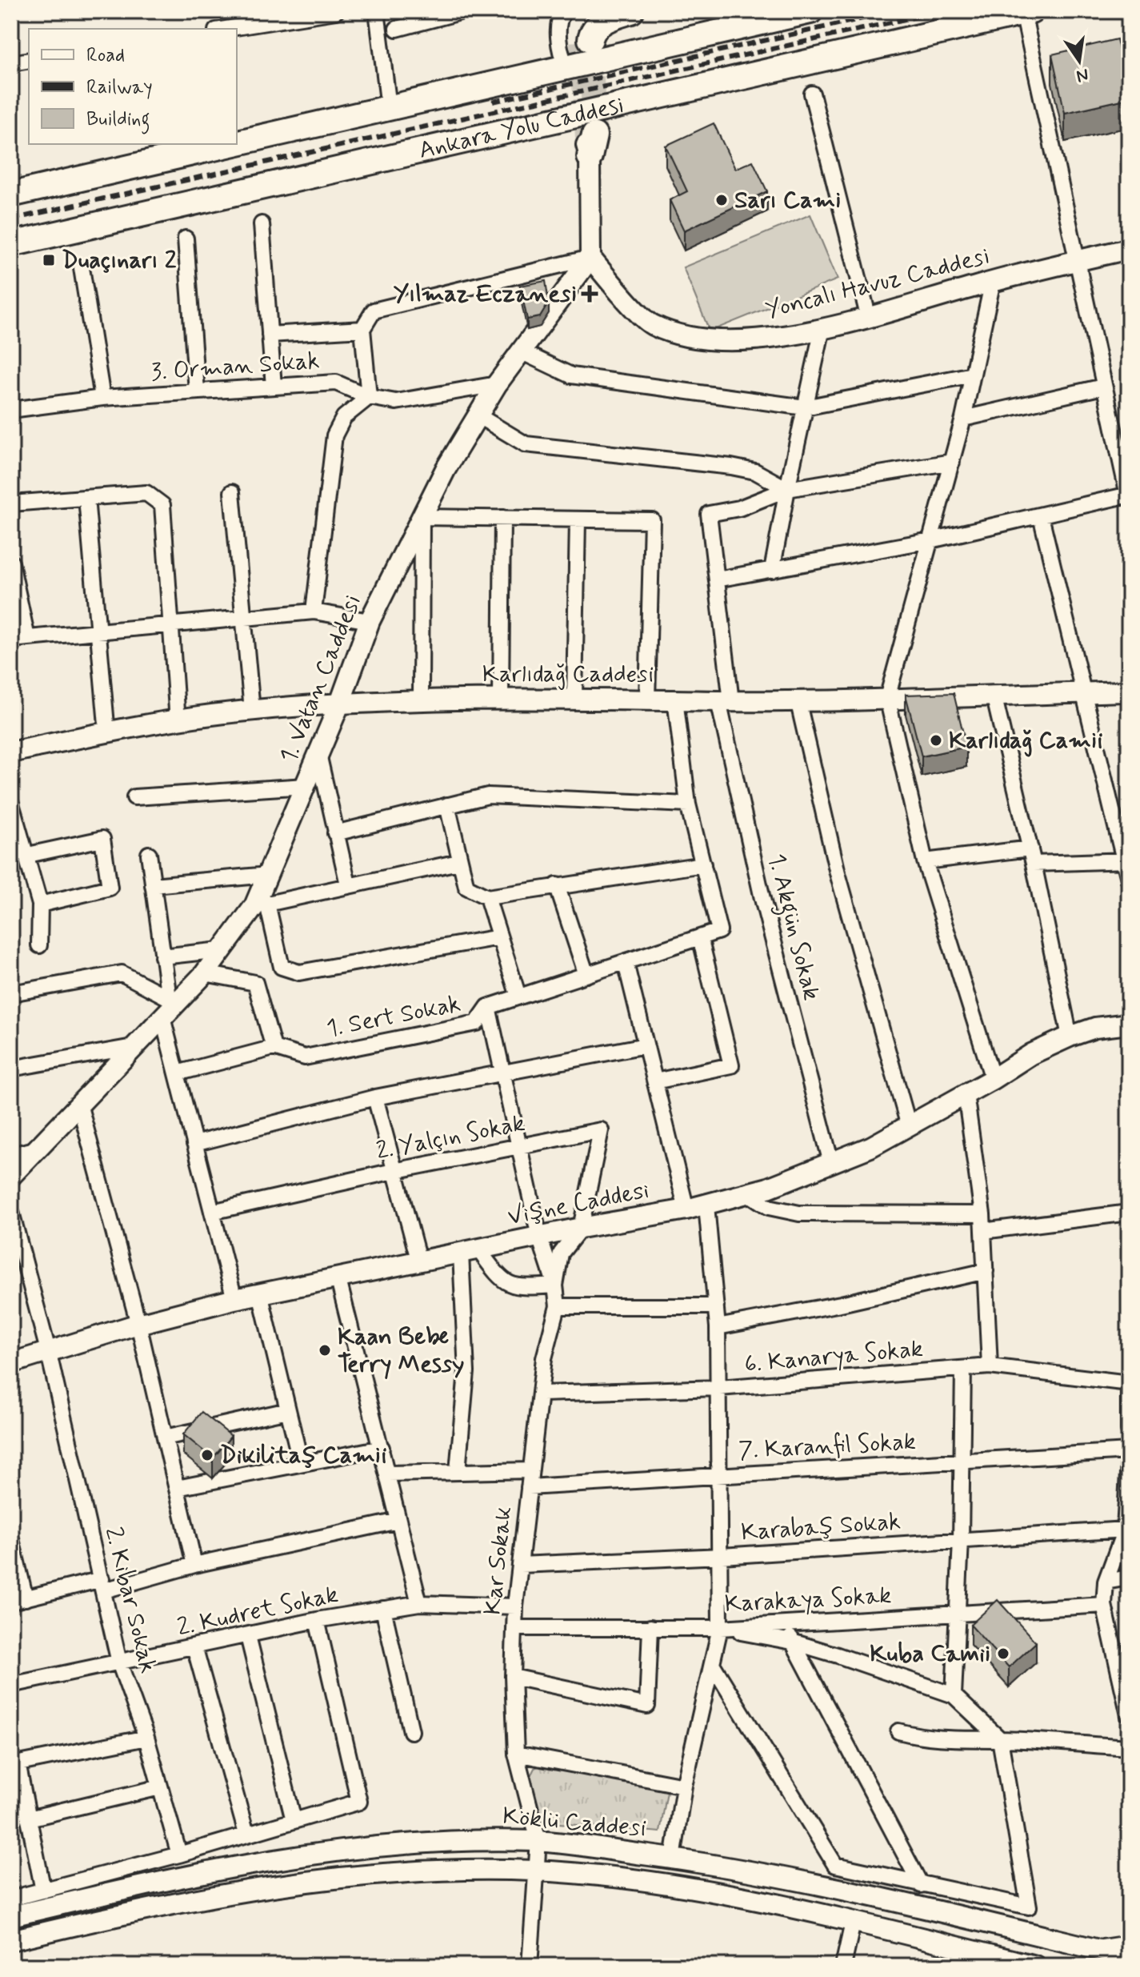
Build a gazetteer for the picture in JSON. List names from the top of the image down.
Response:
{
  "streets": {
    "highway": ["Ankara Yolu Caddesi"],
    "main road": [
      "Yoncalı Havuz Caddesi",
      "Karlıdağ Caddesi",
      "1. Vatan Caddesi",
      "Vişne Caddesi",
      "Köklü Caddesi"
    ],
    "street": [
      "3. Orman Sokak",
      "1. Akgün Sokak",
      "1. Sert Sokak",
      "2. Yalçın Sokak",
      "6. Kanarya Sokak",
      "7. Karanfil Sokak",
      "Karabaş Sokak",
      "Kar Sokak",
      "2. Kibar Sokak",
      "Karakaya Sokak",
      "2. Kudret Sokak"
    ]
  },
  "crossings": [
    ["Yoncalı Havuz Caddesi", "1. Vatan Caddesi"],
    ["3. Orman Sokak", "1. Vatan Caddesi"],
    ["Karlıdağ Caddesi", "1. Vatan Caddesi"],
    ["Karlıdağ Caddesi", "1. Akgün Sokak"],
    ["1. Akgün Sokak", "Vişne Caddesi"],
    ["1. Sert Sokak", "Kar Sokak"],
    ["2. Yalçın Sokak", "Vişne Caddesi"],
    ["2. Yalçın Sokak", "Kar Sokak"],
    ["Vişne Caddesi", "Kar Sokak"],
    ["Vişne Caddesi", "2. Kibar Sokak"],
    ["6. Kanarya Sokak", "Kar Sokak"],
    ["7. Karanfil Sokak", "Kar Sokak"],
    ["Karabaş Sokak", "Kar Sokak"],
    ["Kar Sokak", "Karakaya Sokak"],
    ["Kar Sokak", "2. Kudret Sokak"],
    ["Kar Sokak", "Köklü Caddesi"],
    ["2. Kibar Sokak", "2. Kudret Sokak"]
  ],
  "places": {
    "other": [
      "Sarı Cami",
      "Karlıdağ Camii",
      "Kaan Bebe Terry Messy",
      "Dikilitaş Camii",
      "Kuba Camii"
    ],
    "transit": ["Duaçınarı 2"],
    "health": ["Yılmaz Eczanesi"]
  },
  "legend": ["Road", "Railway", "Building"],
  "north": "bottom"
}
